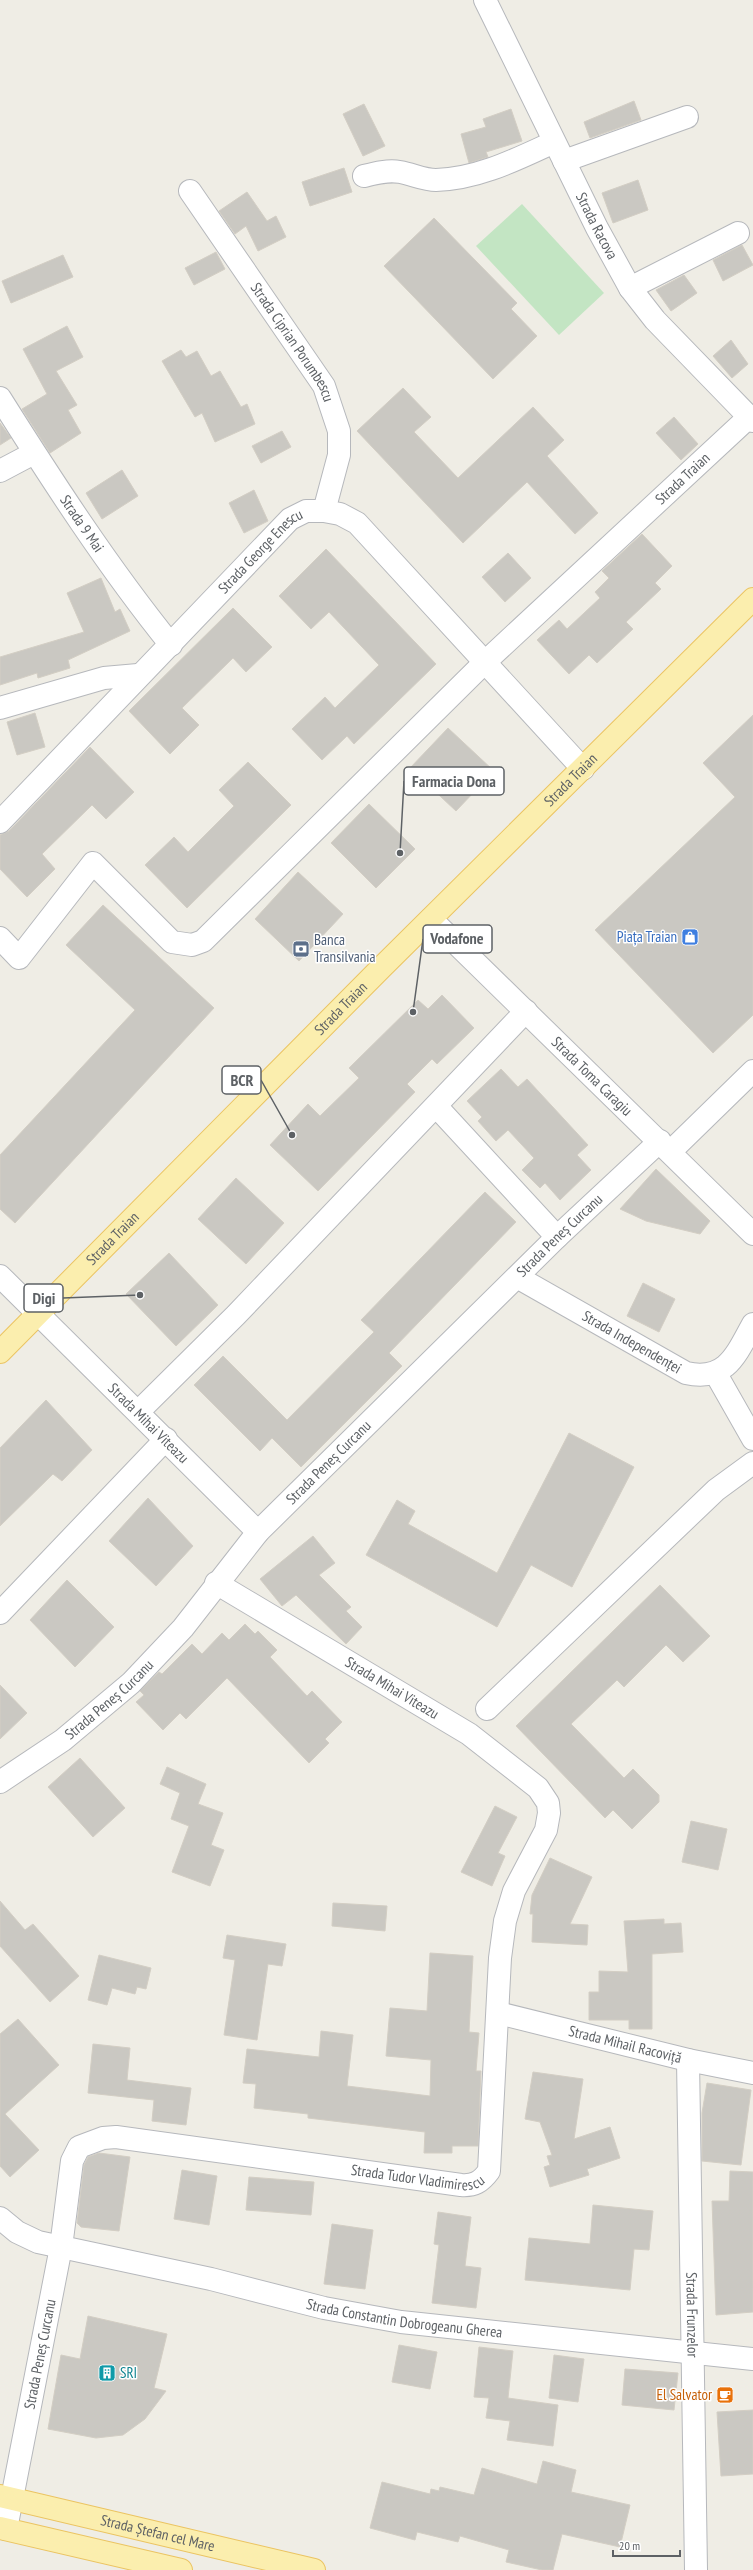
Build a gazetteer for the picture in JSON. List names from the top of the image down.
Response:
{
  "streets": {
    "main road": ["Strada Traian", "Strada Ștefan cel Mare"],
    "street": [
      "Strada Racova",
      "Strada Ciprian Porumbescu",
      "Strada 9 Mai",
      "Strada George Enescu",
      "Strada Toma Caragiu",
      "Strada Peneș Curcanu",
      "Strada Independenței",
      "Strada Mihai Viteazu",
      "Strada Mihail Racoviță",
      "Strada Tudor Vladimirescu",
      "Strada Frunzelor",
      "Strada Constantin Dobrogeanu Gherea"
    ]
  },
  "crossings": [
    ["Strada Racova", "Strada Traian"],
    ["Strada Ciprian Porumbescu", "Strada George Enescu"],
    ["Strada Traian", "Strada George Enescu"],
    ["Strada Traian", "Strada Toma Caragiu"],
    ["Strada Traian", "Strada Mihai Viteazu"],
    ["Strada 9 Mai", "Strada George Enescu"],
    ["Strada Toma Caragiu", "Strada Peneș Curcanu"],
    ["Strada Peneș Curcanu", "Strada Independenței"],
    ["Strada Peneș Curcanu", "Strada Mihai Viteazu"],
    ["Strada Peneș Curcanu", "Strada Tudor Vladimirescu"],
    ["Strada Peneș Curcanu", "Strada Constantin Dobrogeanu Gherea"],
    ["Strada Peneș Curcanu", "Strada Ștefan cel Mare"],
    ["Strada Mihai Viteazu", "Strada Tudor Vladimirescu"],
    ["Strada Mihail Racoviță", "Strada Tudor Vladimirescu"],
    ["Strada Mihail Racoviță", "Strada Frunzelor"],
    ["Strada Tudor Vladimirescu", "Strada Constantin Dobrogeanu Gherea"],
    ["Strada Frunzelor", "Strada Constantin Dobrogeanu Gherea"]
  ],
  "places": {
    "other": [
      "Farmacia Dona",
      "Vodafone",
      "BCR",
      "Digi"
    ],
    "shop": ["Piața Traian"],
    "bank": ["Banca Transilvania"],
    "building": ["SRI"],
    "cafe": ["El Salvator"]
  },
  "scale_bar": "20 m"
}
